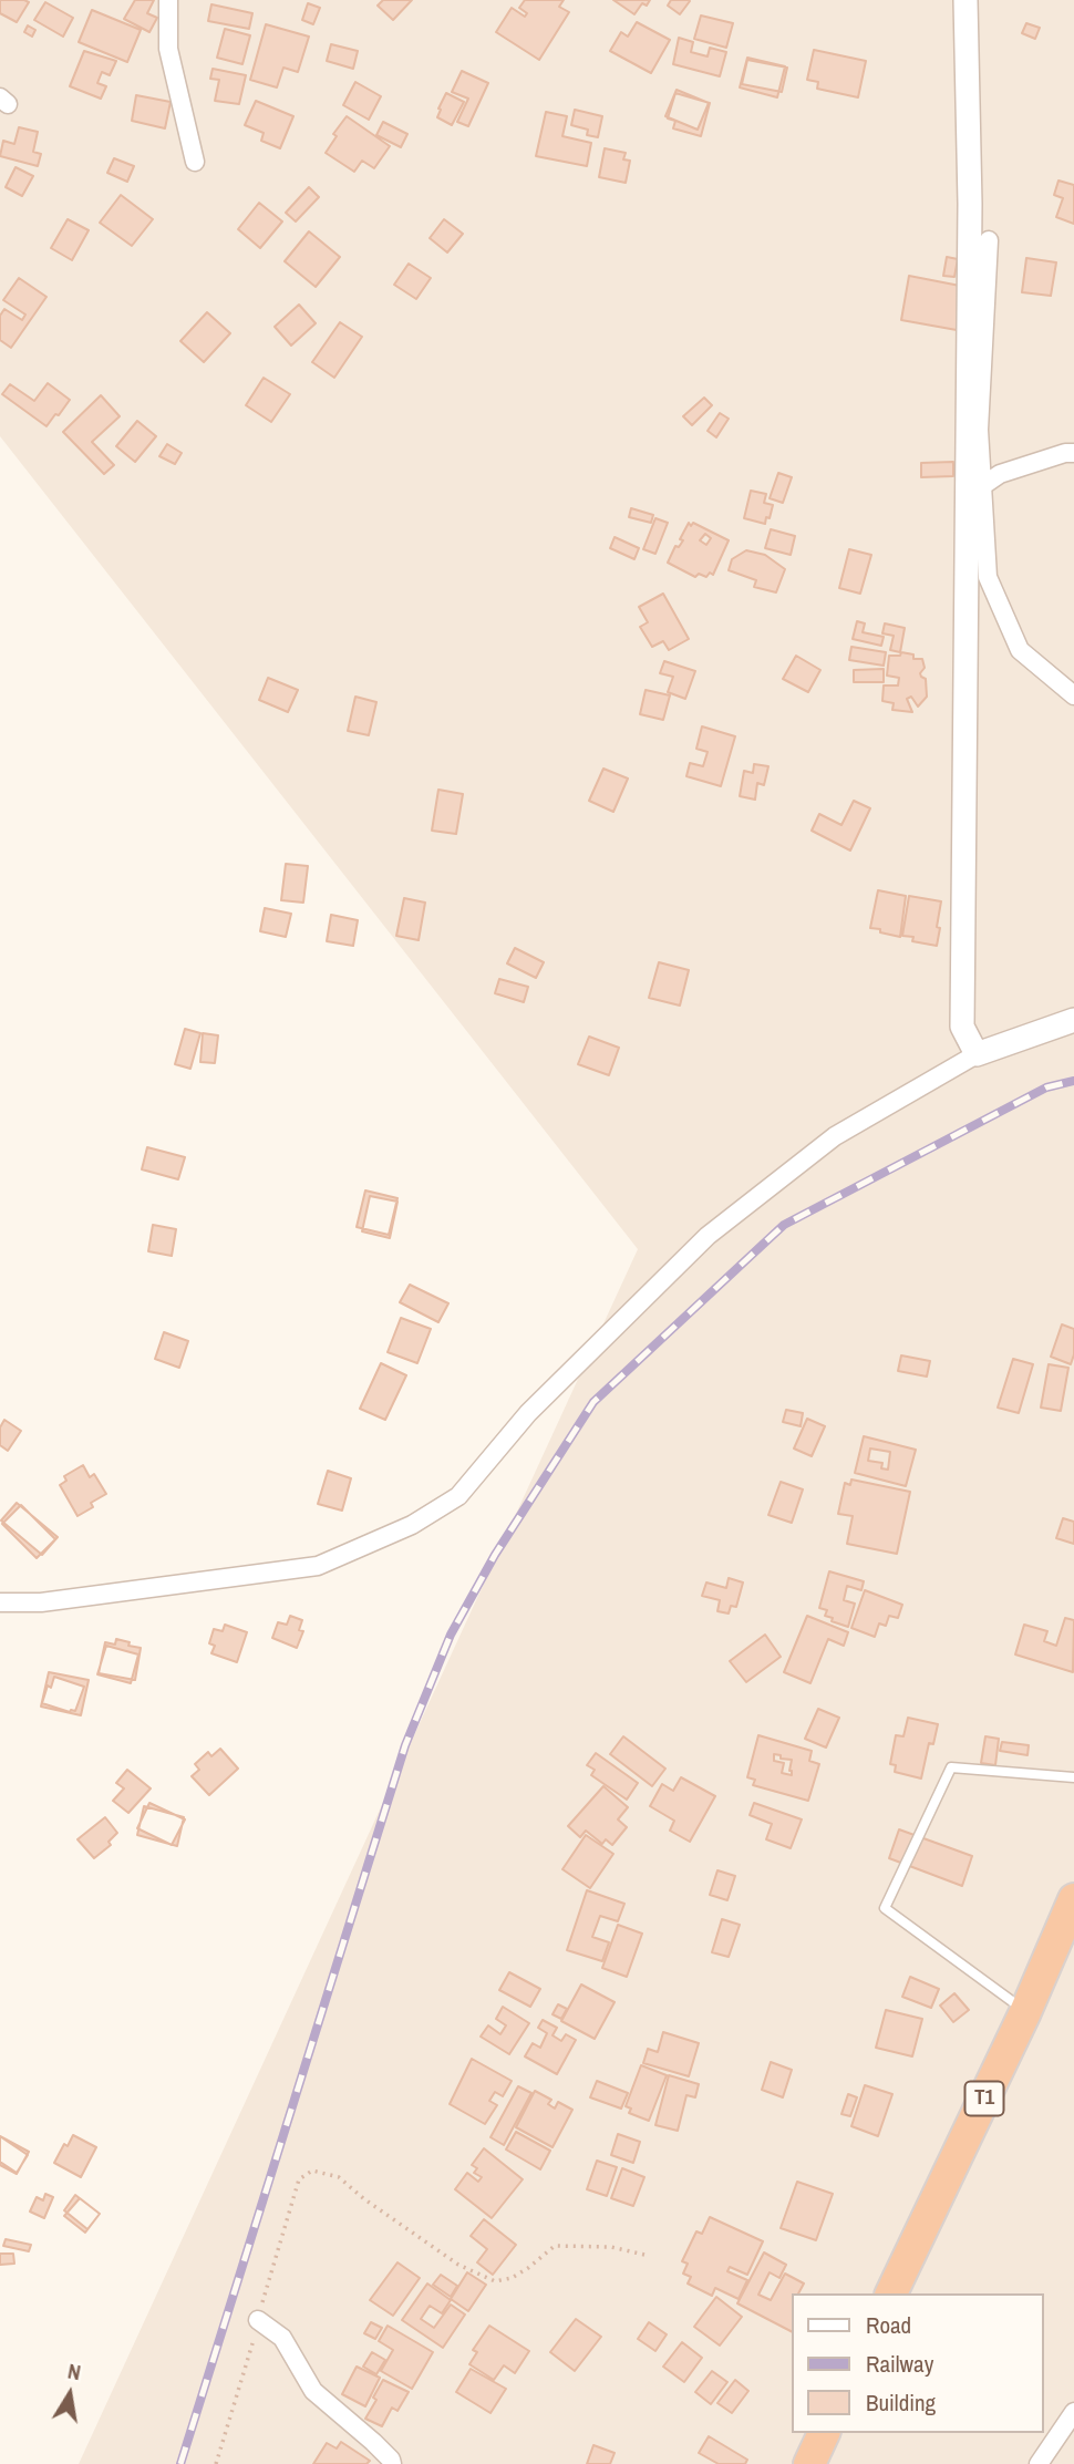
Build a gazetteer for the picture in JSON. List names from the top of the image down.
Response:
{
  "streets": {
    "highway": ["T1"]
  },
  "legend": ["Road", "Railway", "Building"],
  "north": "top"
}
